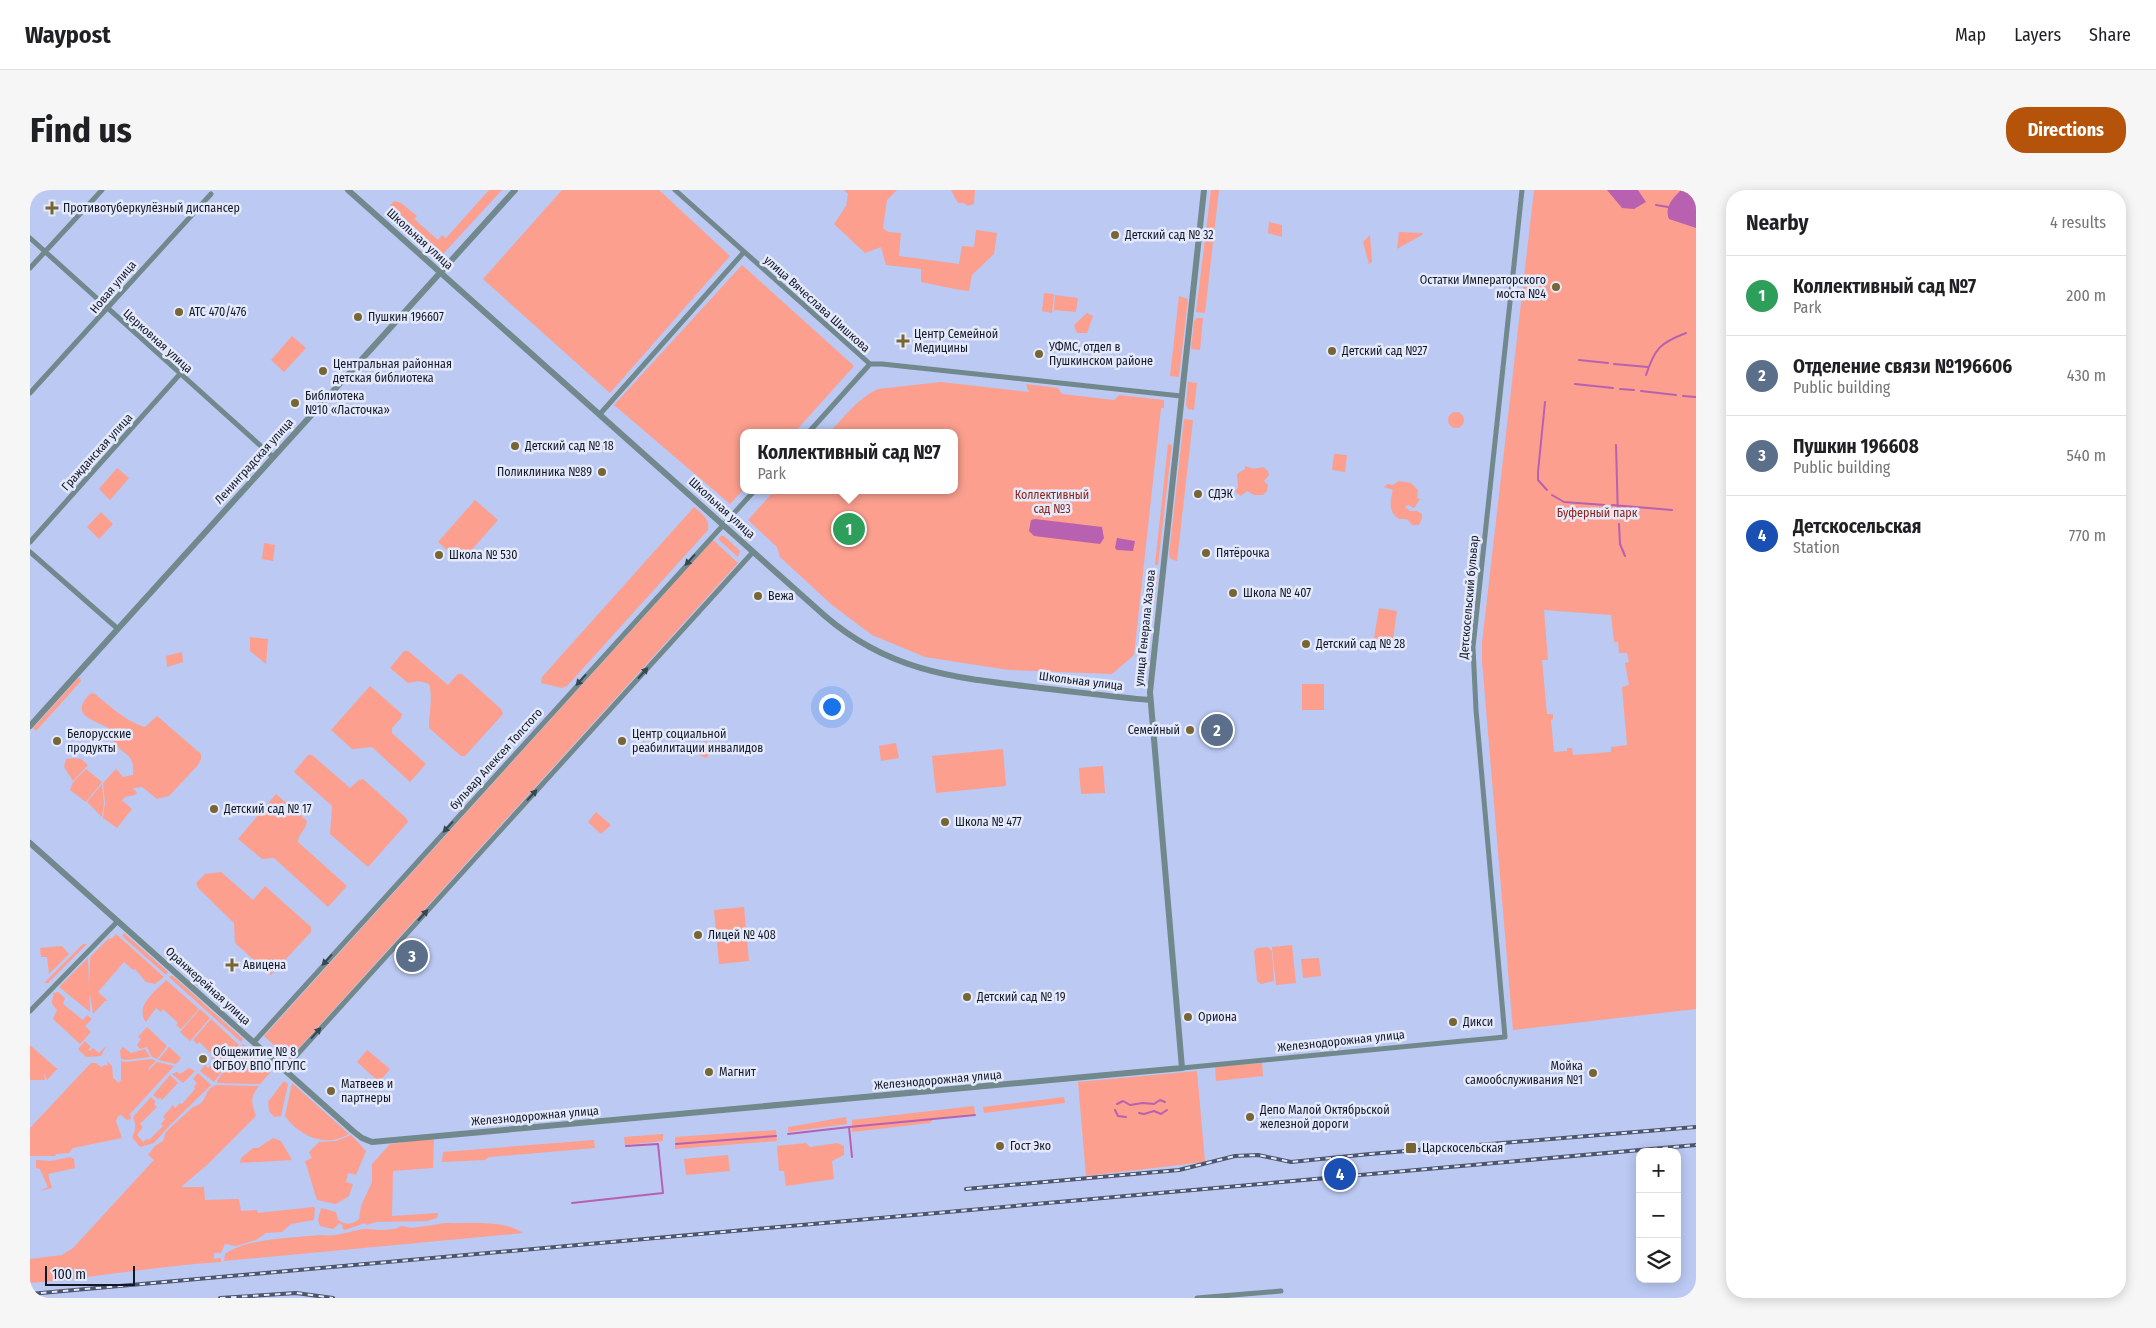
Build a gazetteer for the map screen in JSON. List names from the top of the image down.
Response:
{
  "streets": {
    "street": [
      "Школьная улица",
      "Новая улица",
      "улица Вячеслава Шишкова",
      "Церковная улица",
      "Гражданская улица",
      "Ленинградская улица",
      "Детскосельский бульвар",
      "улица Генерала Хазова",
      "бульвар Алексея Толстого",
      "Оранжерейная улица",
      "Железнодорожная улица"
    ]
  },
  "crossings": [
    ["Школьная улица", "Ленинградская улица"],
    ["Школьная улица", "улица Генерала Хазова"],
    ["Школьная улица", "бульвар Алексея Толстого"],
    ["Новая улица", "Церковная улица"],
    ["улица Вячеслава Шишкова", "улица Генерала Хазова"],
    ["Церковная улица", "Гражданская улица"],
    ["Церковная улица", "Ленинградская улица"],
    ["Детскосельский бульвар", "Железнодорожная улица"],
    ["улица Генерала Хазова", "Железнодорожная улица"],
    ["бульвар Алексея Толстого", "Оранжерейная улица"],
    ["Оранжерейная улица", "Железнодорожная улица"]
  ],
  "parks": ["Коллективный сад №3", "Буферный парк"],
  "places": {
    "health": ["Противотуберкулёзный диспансер", "Центр Семейной Медицины", "Авицена"],
    "other": [
      "Детский сад № 32",
      "Остатки Императорского моста №4",
      "АТС 470/476",
      "Пушкин 196607",
      "Детский сад №27",
      "УФМС, отдел в Пушкинском районе",
      "Центральная районная детская библиотека",
      "Библиотека №10 «Ласточка»",
      "Детский сад № 18",
      "Поликлиника №89",
      "СДЭК",
      "Пятёрочка",
      "Школа № 530",
      "Школа № 407",
      "Вежа",
      "Детский сад № 28",
      "Семейный",
      "Белорусские продукты",
      "Центр социальной реабилитации инвалидов",
      "Детский сад № 17",
      "Школа № 477",
      "Лицей № 408",
      "Детский сад № 19",
      "Ориона",
      "Дикси",
      "Общежитие № 8 ФГБОУ ВПО ПГУПС",
      "Магнит",
      "Мойка самообслуживания №1",
      "Матвеев и партнеры",
      "Депо Малой Октябрьской железной дороги",
      "Гост Эко"
    ],
    "transit": ["Царскосельская"]
  },
  "scale_bar": "100 m",
  "page": {
    "header": "Waypost",
    "nav": ["Map", "Layers", "Share"],
    "buttons": "Directions",
    "title": "Find us",
    "heading": ["Nearby", "4 results"],
    "list": [
      {
        "mark": "1",
        "name": "Коллективный сад №7",
        "note": "Park",
        "value": "200 m"
      },
      {
        "mark": "2",
        "name": "Отделение связи №196606",
        "note": "Public building",
        "value": "430 m"
      },
      {
        "mark": "3",
        "name": "Пушкин 196608",
        "note": "Public building",
        "value": "540 m"
      },
      {
        "mark": "4",
        "name": "Детскосельская",
        "note": "Station",
        "value": "770 m"
      }
    ],
    "popup": ["Коллективный сад №7", "Park"],
    "pins": [
      "1",
      "2",
      "3",
      "4"
    ],
    "map_buttons": ["+", "−"],
    "scale": "100 m"
  }
}
